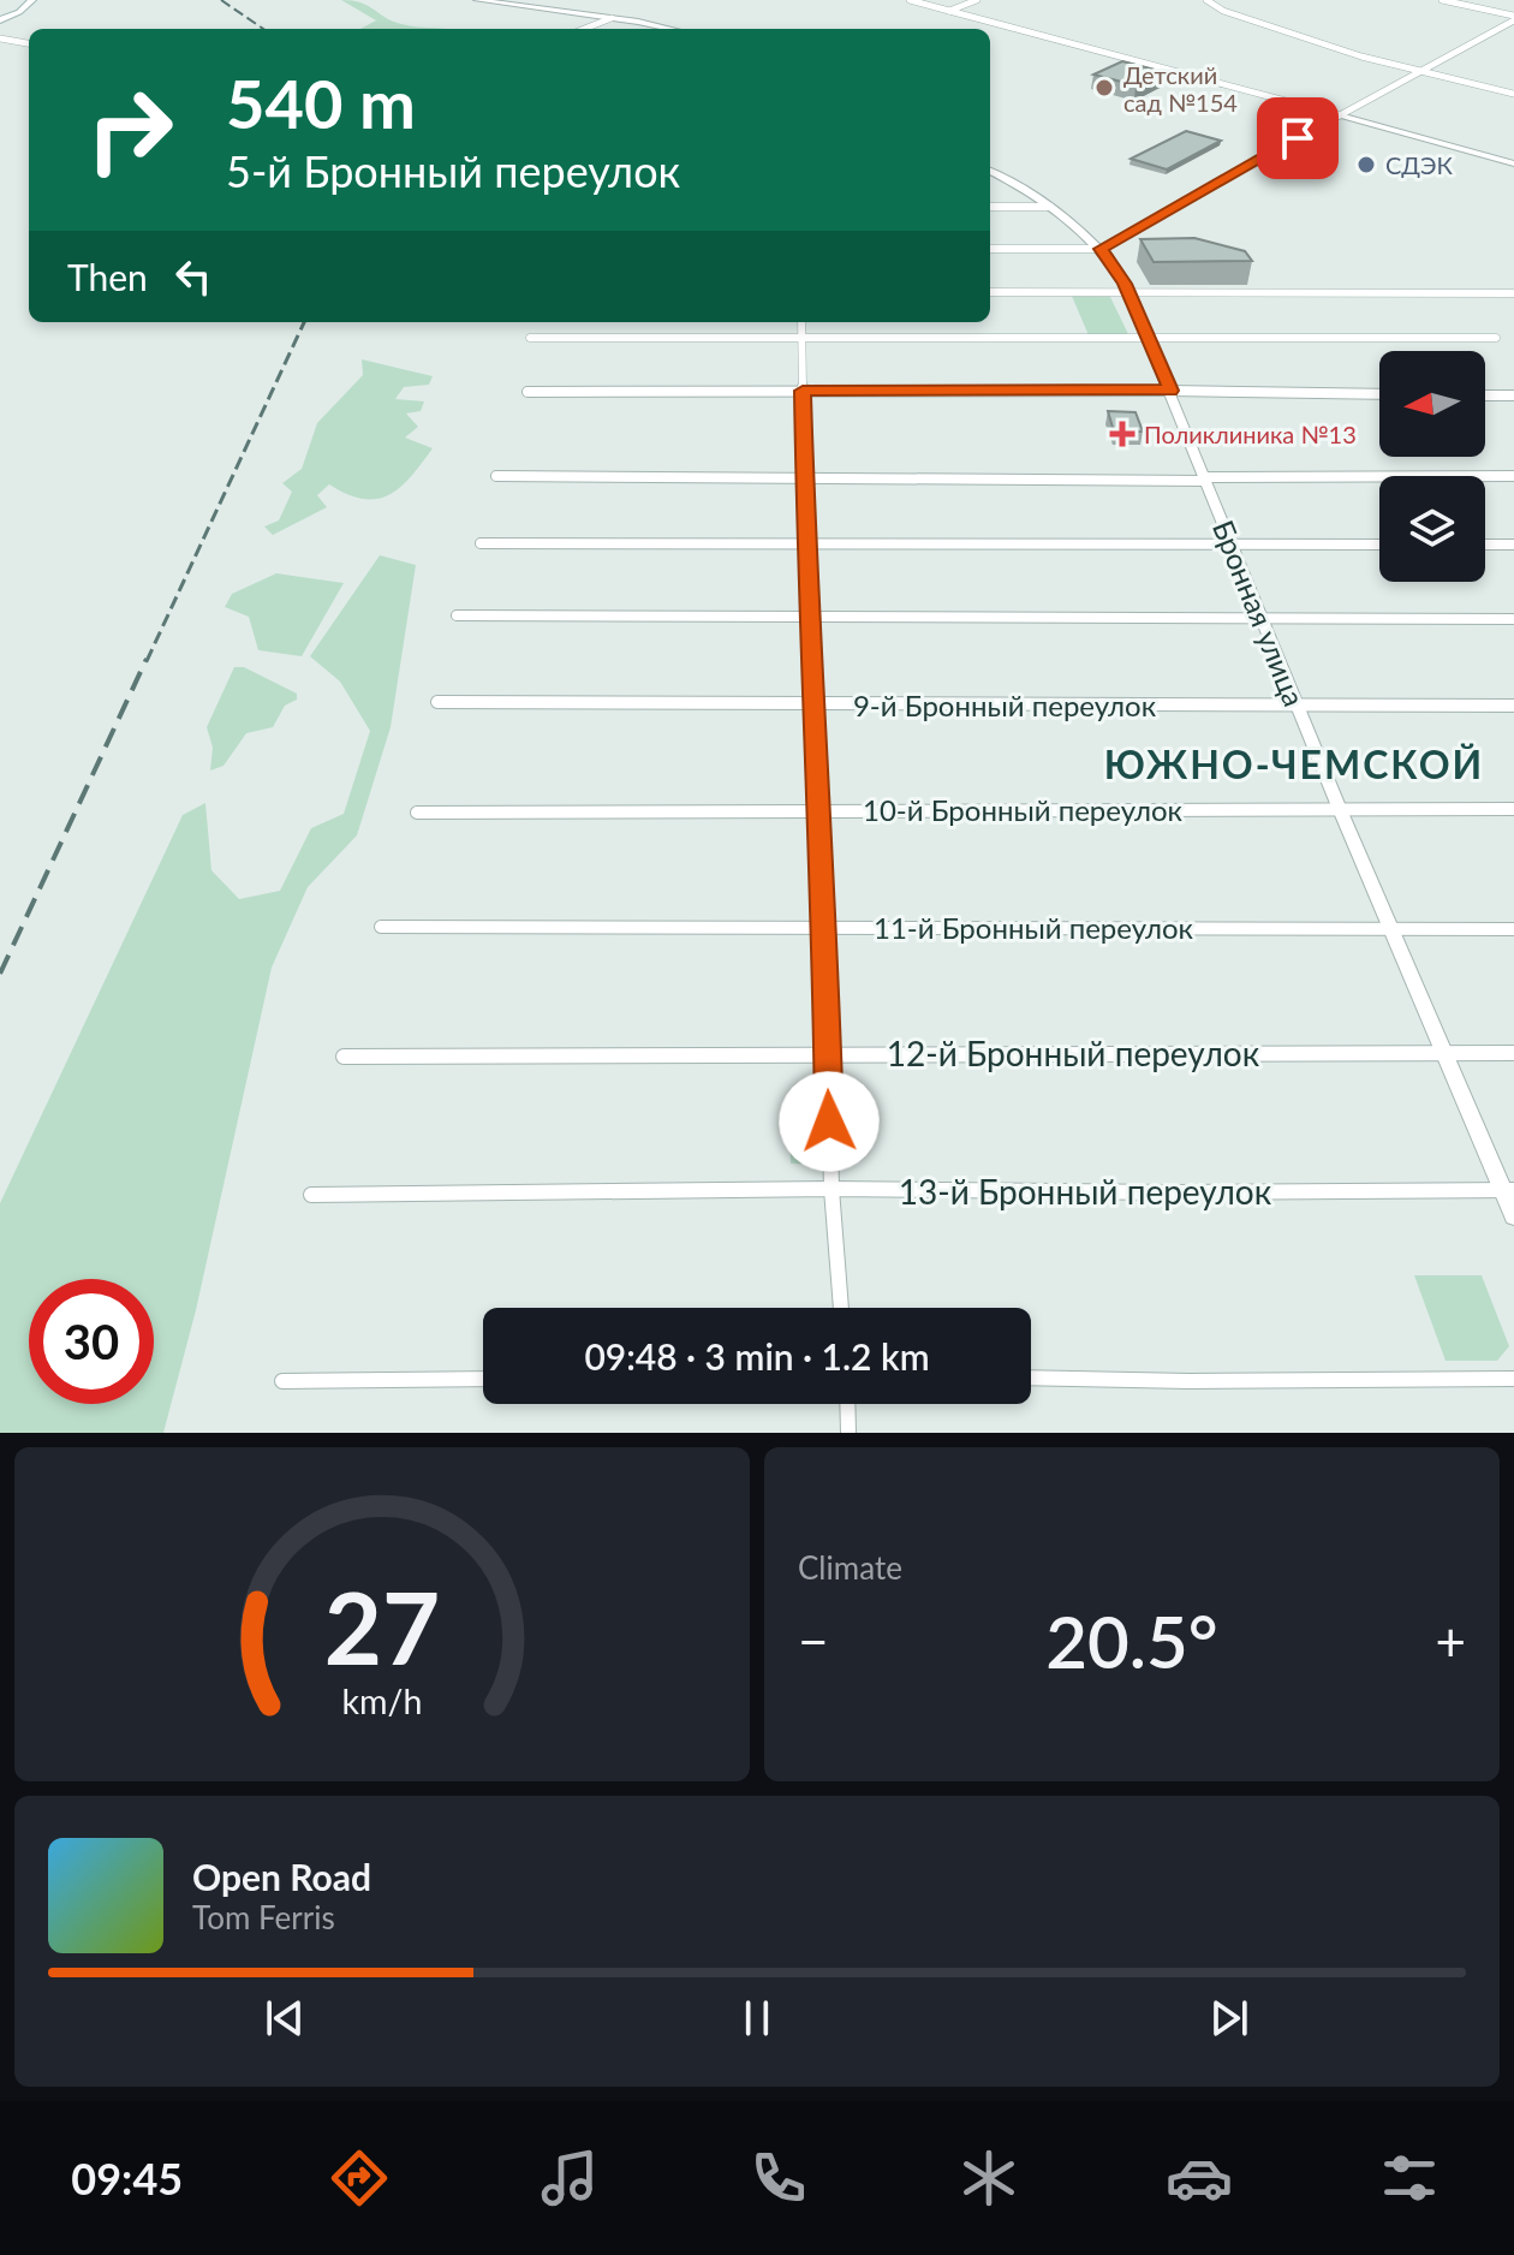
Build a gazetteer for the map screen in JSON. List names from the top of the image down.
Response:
{
  "streets": {
    "street": [
      "Бронная улица",
      "9-й Бронный переулок",
      "10-й Бронный переулок",
      "11-й Бронный переулок",
      "12-й Бронный переулок",
      "13-й Бронный переулок"
    ]
  },
  "crossings": [
    ["Бронная улица", "9-й Бронный переулок"],
    ["Бронная улица", "10-й Бронный переулок"],
    ["Бронная улица", "11-й Бронный переулок"],
    ["Бронная улица", "12-й Бронный переулок"],
    ["Бронная улица", "13-й Бронный переулок"]
  ],
  "districts": ["ЮЖНО-ЧЕМСКОЙ"],
  "places": {
    "other": ["Детский сад №154", "СДЭК"],
    "health": ["Поликлиника №13"]
  },
  "north": "left",
  "page": {
    "turn": ["540 m", "5-й Бронный переулок"],
    "then": "Then",
    "limit": "30",
    "trip": "09:48 · 3 min · 1.2 km",
    "tile": "Climate",
    "heat": ["−", "20.5°", "+"],
    "song": ["Open Road", "Tom Ferris"],
    "tabs": "09:45",
    "gauge": ["27", "km/h"]
  }
}
